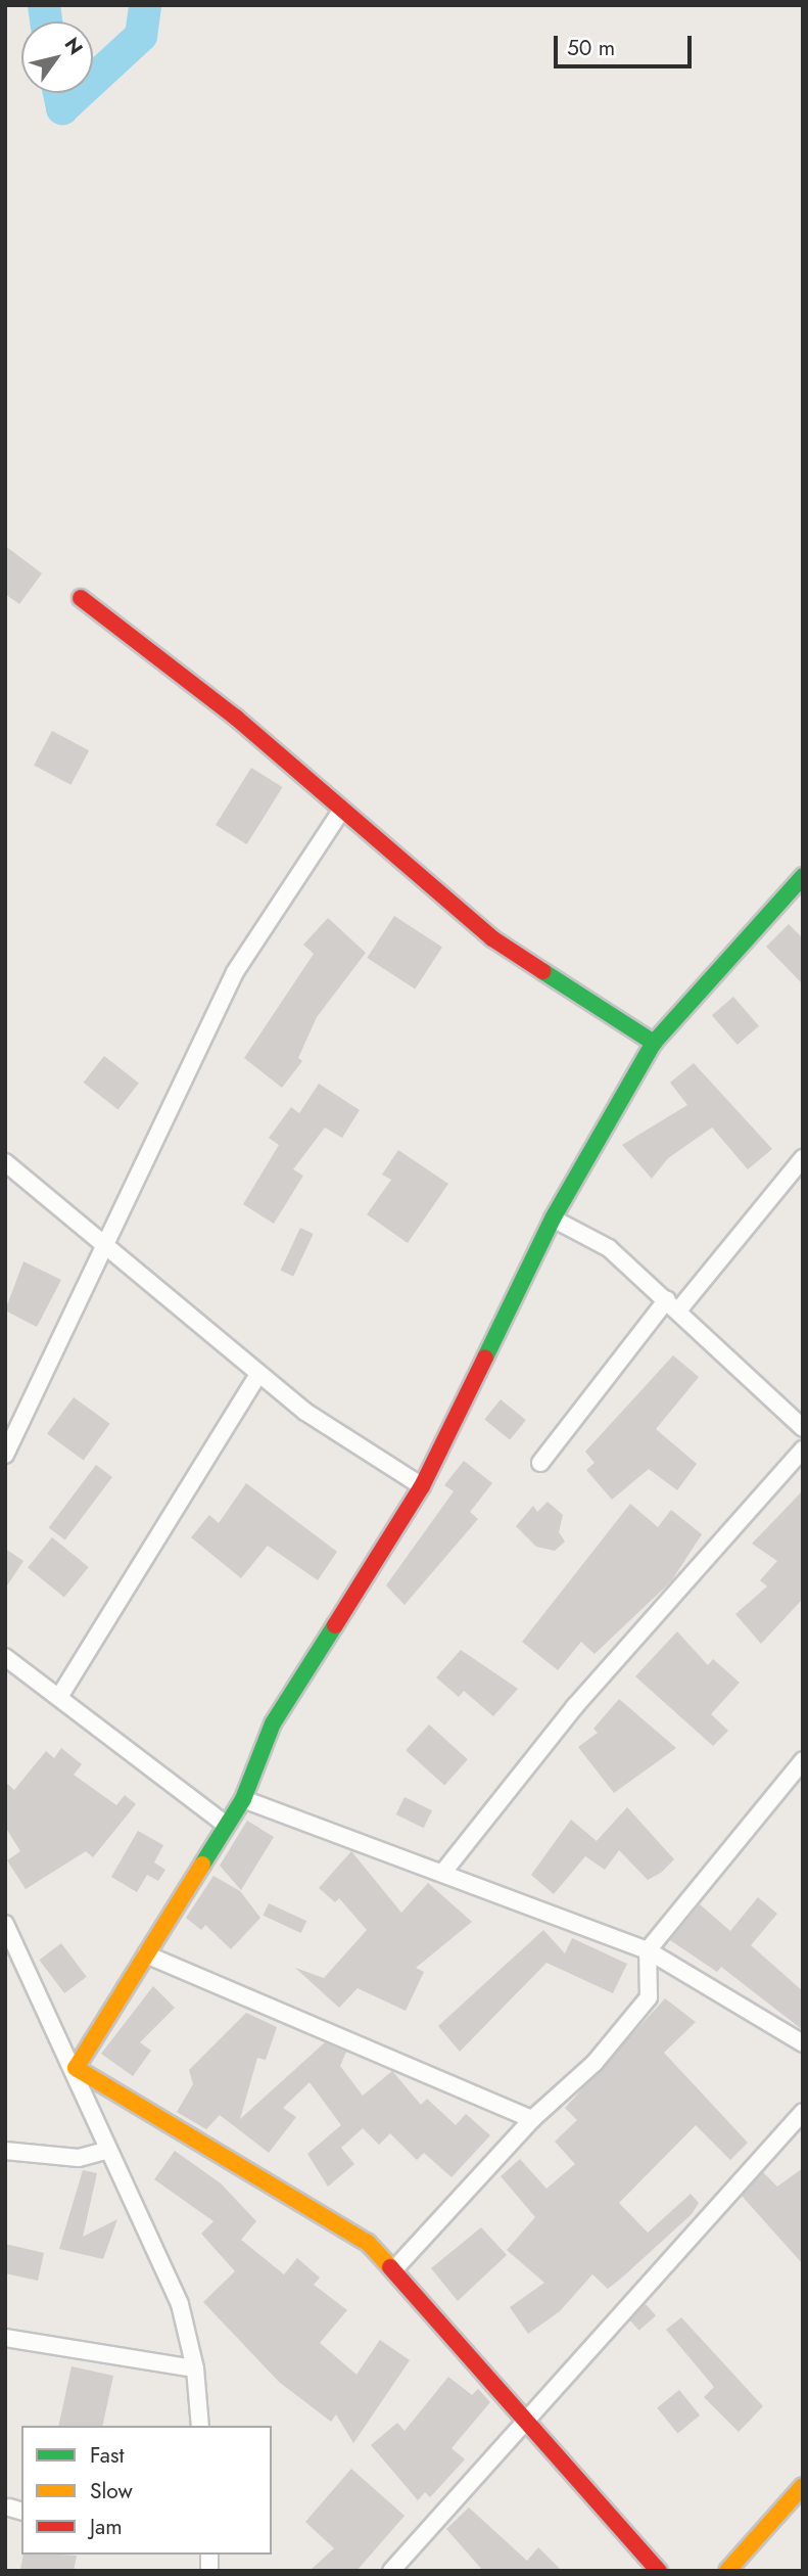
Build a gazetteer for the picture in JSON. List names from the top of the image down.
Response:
{
  "legend": ["Fast", "Slow", "Jam"],
  "scale_bar": "50 m",
  "north": "top right"
}
